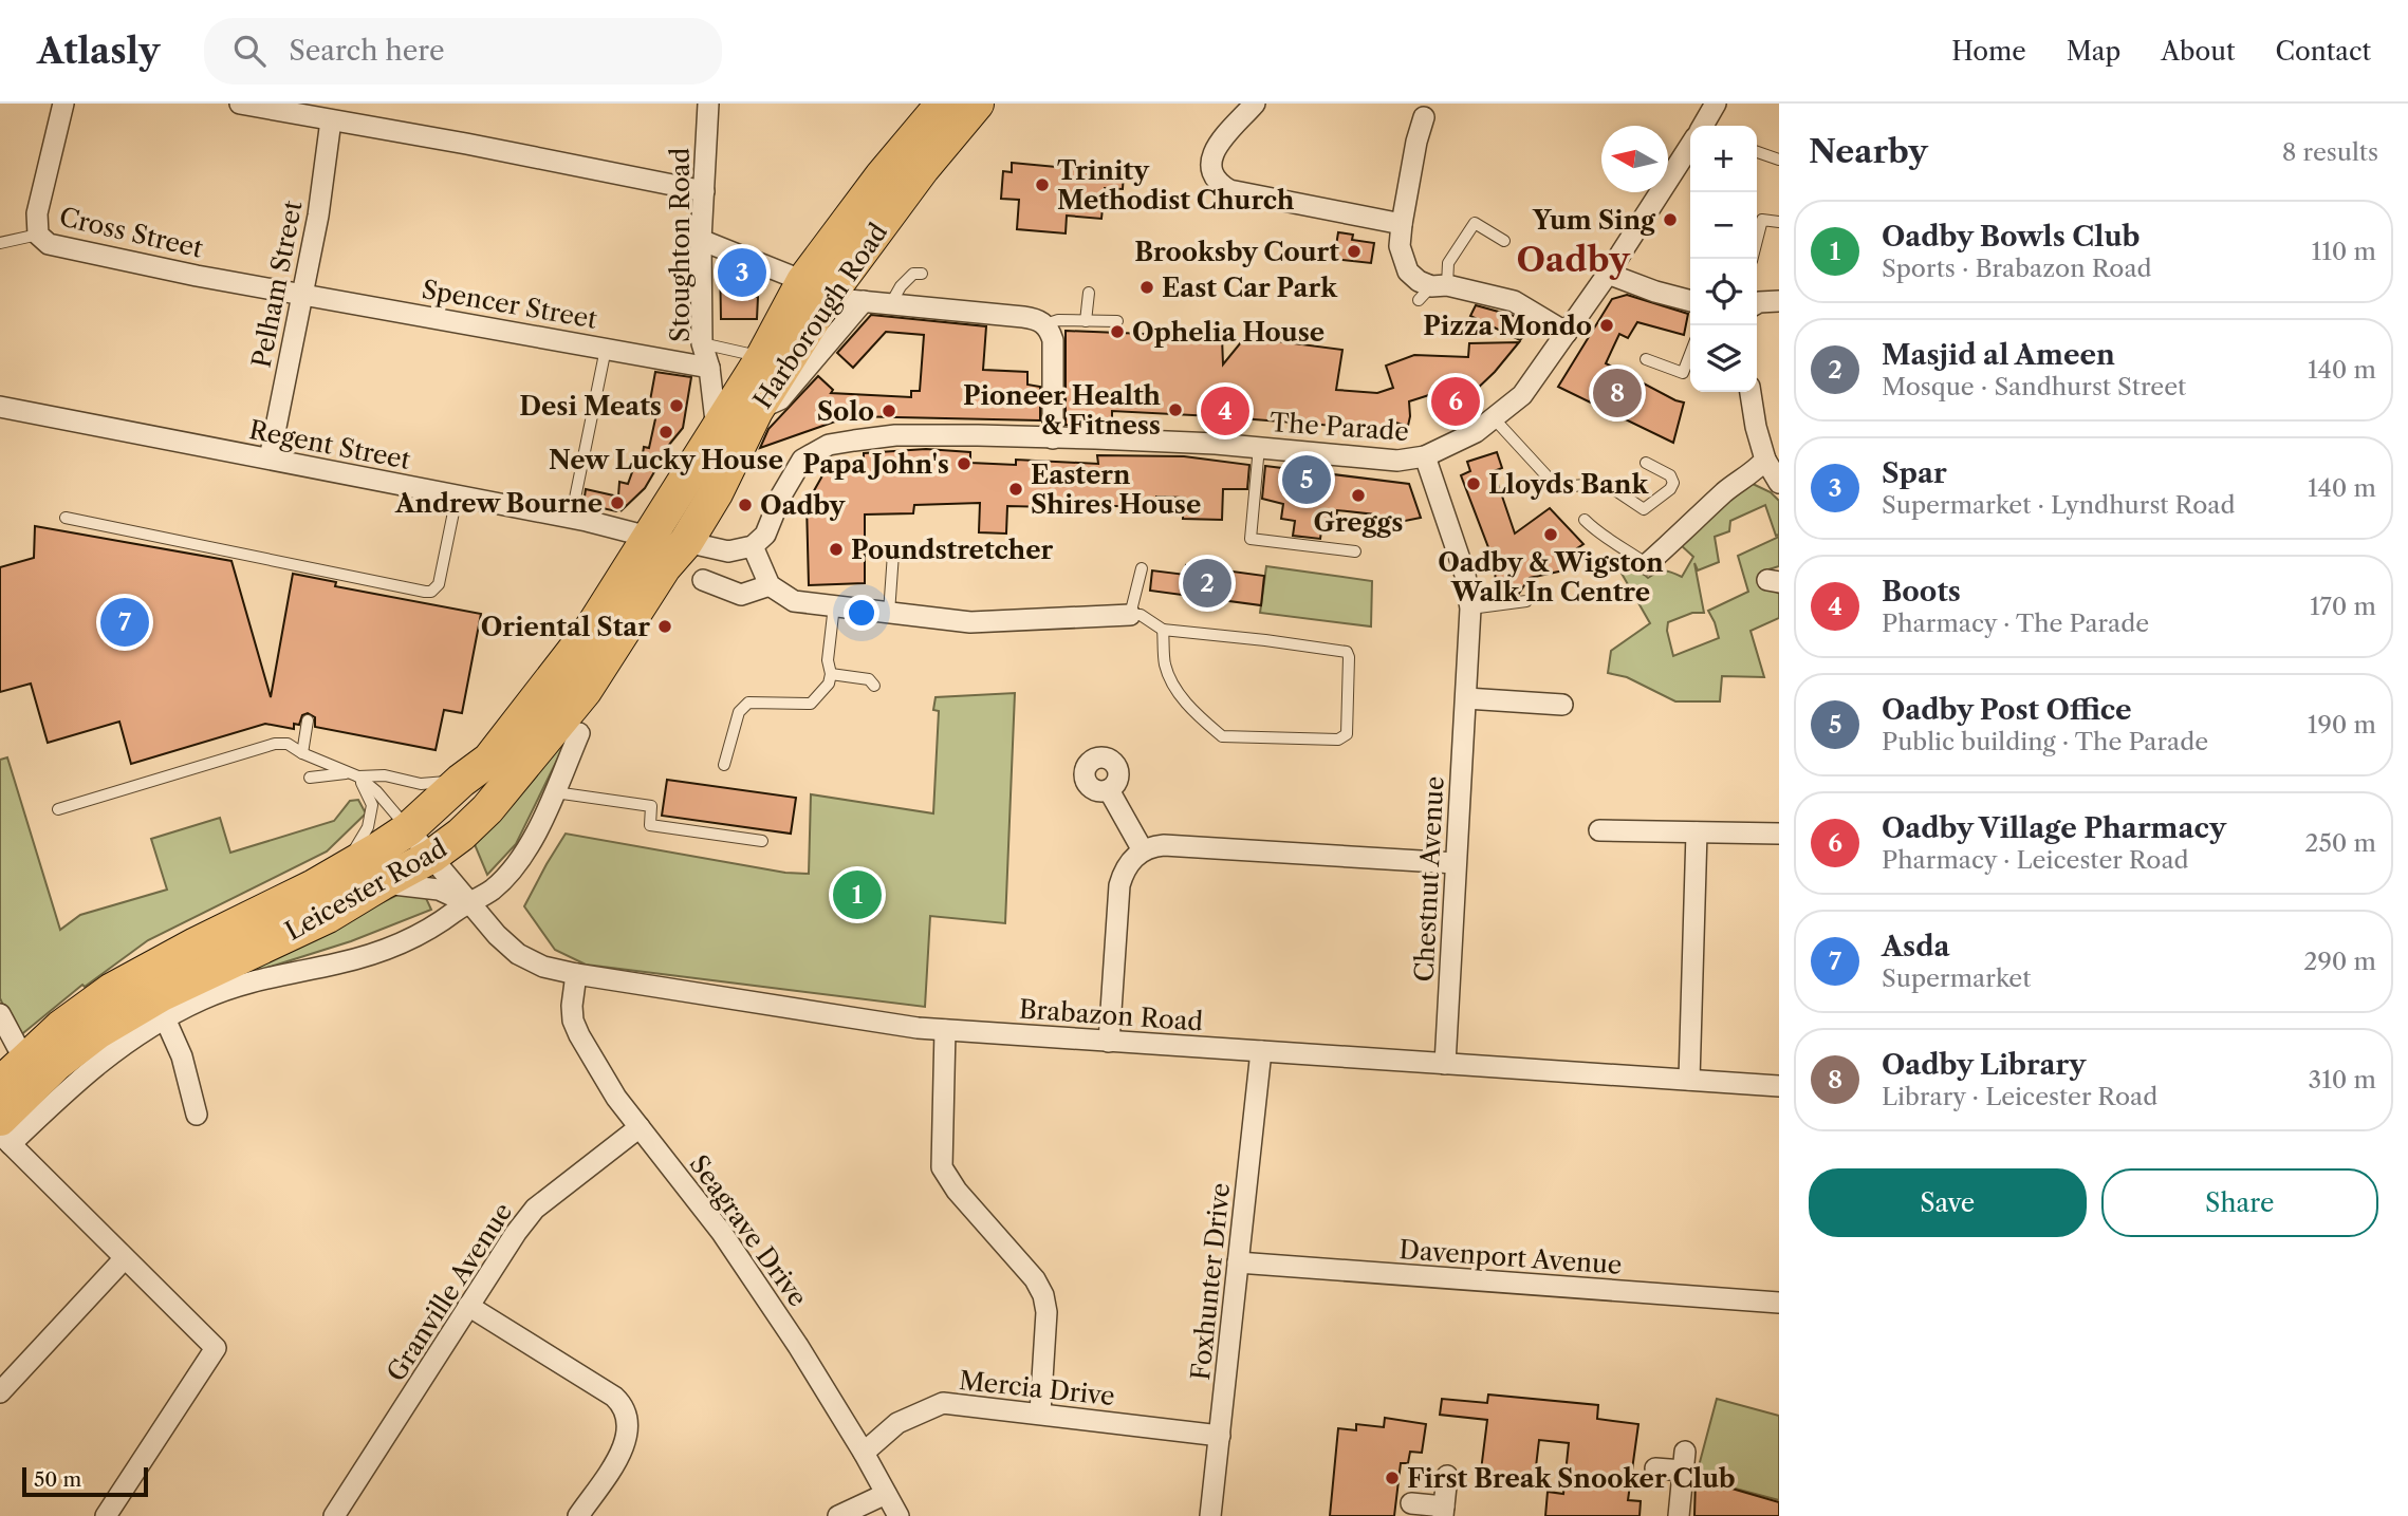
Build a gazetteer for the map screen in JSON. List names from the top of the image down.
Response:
{
  "streets": {
    "highway": ["Harborough Road", "Leicester Road"],
    "street": [
      "Cross Street",
      "Stoughton Road",
      "Pelham Street",
      "Spencer Street",
      "The Parade",
      "Regent Street",
      "Chestnut Avenue",
      "Brabazon Road",
      "Seagrave Drive",
      "Davenport Avenue",
      "Foxhunter Drive",
      "Granville Avenue",
      "Mercia Drive"
    ]
  },
  "crossings": [
    ["Cross Street", "Pelham Street"],
    ["Cross Street", "Spencer Street"],
    ["Stoughton Road", "Spencer Street"],
    ["Stoughton Road", "Harborough Road"],
    ["Pelham Street", "Spencer Street"],
    ["Pelham Street", "Regent Street"],
    ["Harborough Road", "Regent Street"],
    ["Harborough Road", "Leicester Road"],
    ["The Parade", "Chestnut Avenue"],
    ["Regent Street", "Leicester Road"],
    ["Chestnut Avenue", "Brabazon Road"],
    ["Leicester Road", "Brabazon Road"],
    ["Brabazon Road", "Seagrave Drive"],
    ["Brabazon Road", "Foxhunter Drive"],
    ["Seagrave Drive", "Granville Avenue"],
    ["Seagrave Drive", "Mercia Drive"],
    ["Davenport Avenue", "Foxhunter Drive"],
    ["Foxhunter Drive", "Mercia Drive"]
  ],
  "districts": ["Oadby"],
  "places": [
    "Trinity Methodist Church",
    "Yum Sing",
    "Brooksby Court",
    "East Car Park",
    "Pizza Mondo",
    "Ophelia House",
    "Desi Meats",
    "Pioneer Health & Fitness",
    "Solo",
    "New Lucky House",
    "Papa John's",
    "Lloyds Bank",
    "Eastern Shires House",
    "Greggs",
    "Andrew Bourne",
    "Oadby",
    "Oadby & Wigston Walk In Centre",
    "Poundstretcher",
    "Oriental Star",
    "First Break Snooker Club"
  ],
  "scale_bar": "50 m",
  "north": "left",
  "page": {
    "header": "Atlasly",
    "search": "Search here",
    "nav": [
      "Home",
      "Map",
      "About",
      "Contact"
    ],
    "heading": ["Nearby", "8 results"],
    "map_buttons": ["+", "−"],
    "list": [
      {
        "mark": "1",
        "name": "Oadby Bowls Club",
        "note": "Sports · Brabazon Road",
        "value": "110 m"
      },
      {
        "mark": "2",
        "name": "Masjid al Ameen",
        "note": "Mosque · Sandhurst Street",
        "value": "140 m"
      },
      {
        "mark": "3",
        "name": "Spar",
        "note": "Supermarket · Lyndhurst Road",
        "value": "140 m"
      },
      {
        "mark": "4",
        "name": "Boots",
        "note": "Pharmacy · The Parade",
        "value": "170 m"
      },
      {
        "mark": "5",
        "name": "Oadby Post Office",
        "note": "Public building · The Parade",
        "value": "190 m"
      },
      {
        "mark": "6",
        "name": "Oadby Village Pharmacy",
        "note": "Pharmacy · Leicester Road",
        "value": "250 m"
      },
      {
        "mark": "7",
        "name": "Asda",
        "note": "Supermarket",
        "value": "290 m"
      },
      {
        "mark": "8",
        "name": "Oadby Library",
        "note": "Library · Leicester Road",
        "value": "310 m"
      }
    ],
    "pins": [
      "3",
      "8",
      "6",
      "4",
      "5",
      "2",
      "7",
      "1"
    ],
    "buttons": ["Save", "Share"],
    "scale": "50 m"
  }
}
